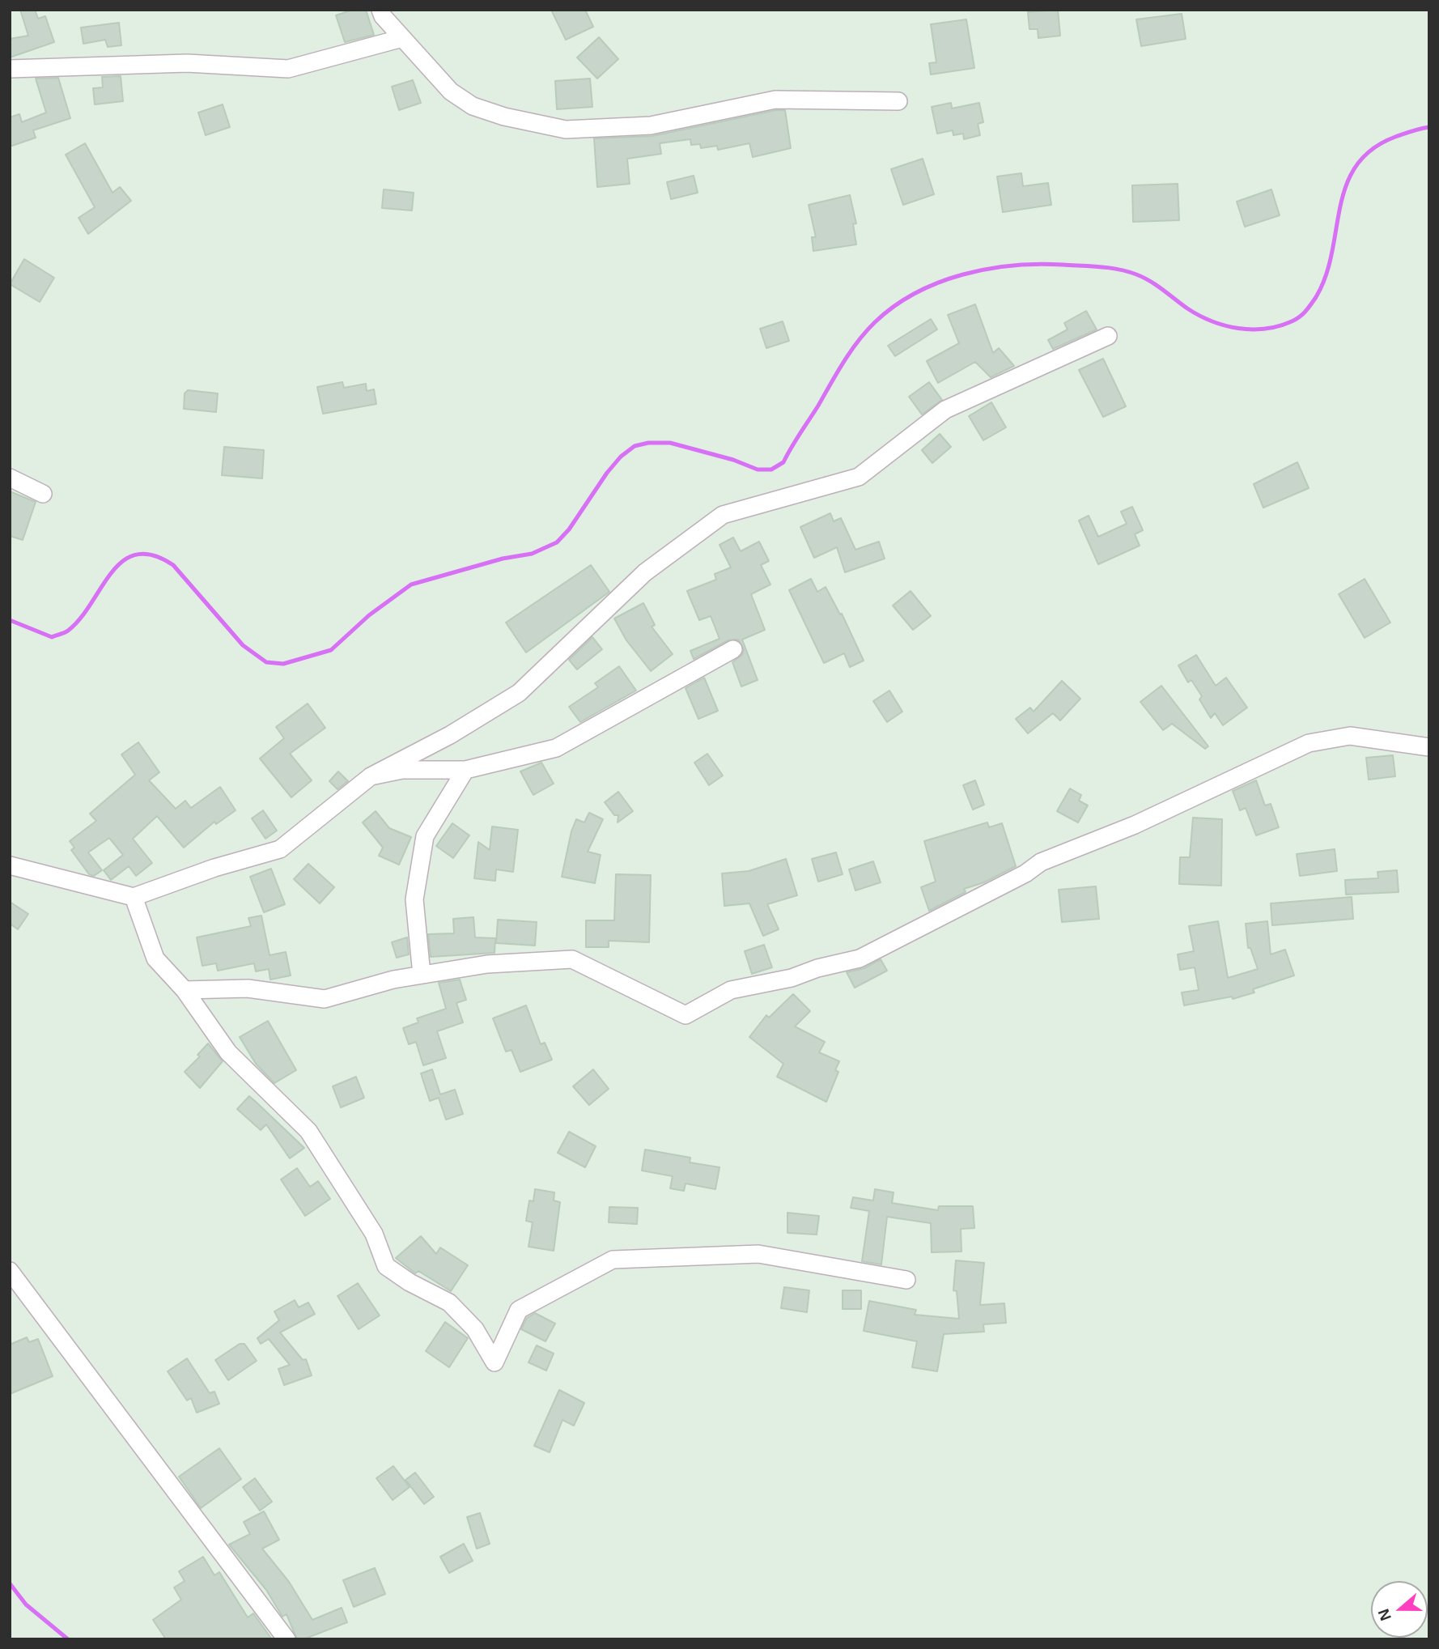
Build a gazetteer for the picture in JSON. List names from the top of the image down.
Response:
{
  "north": "left"
}
